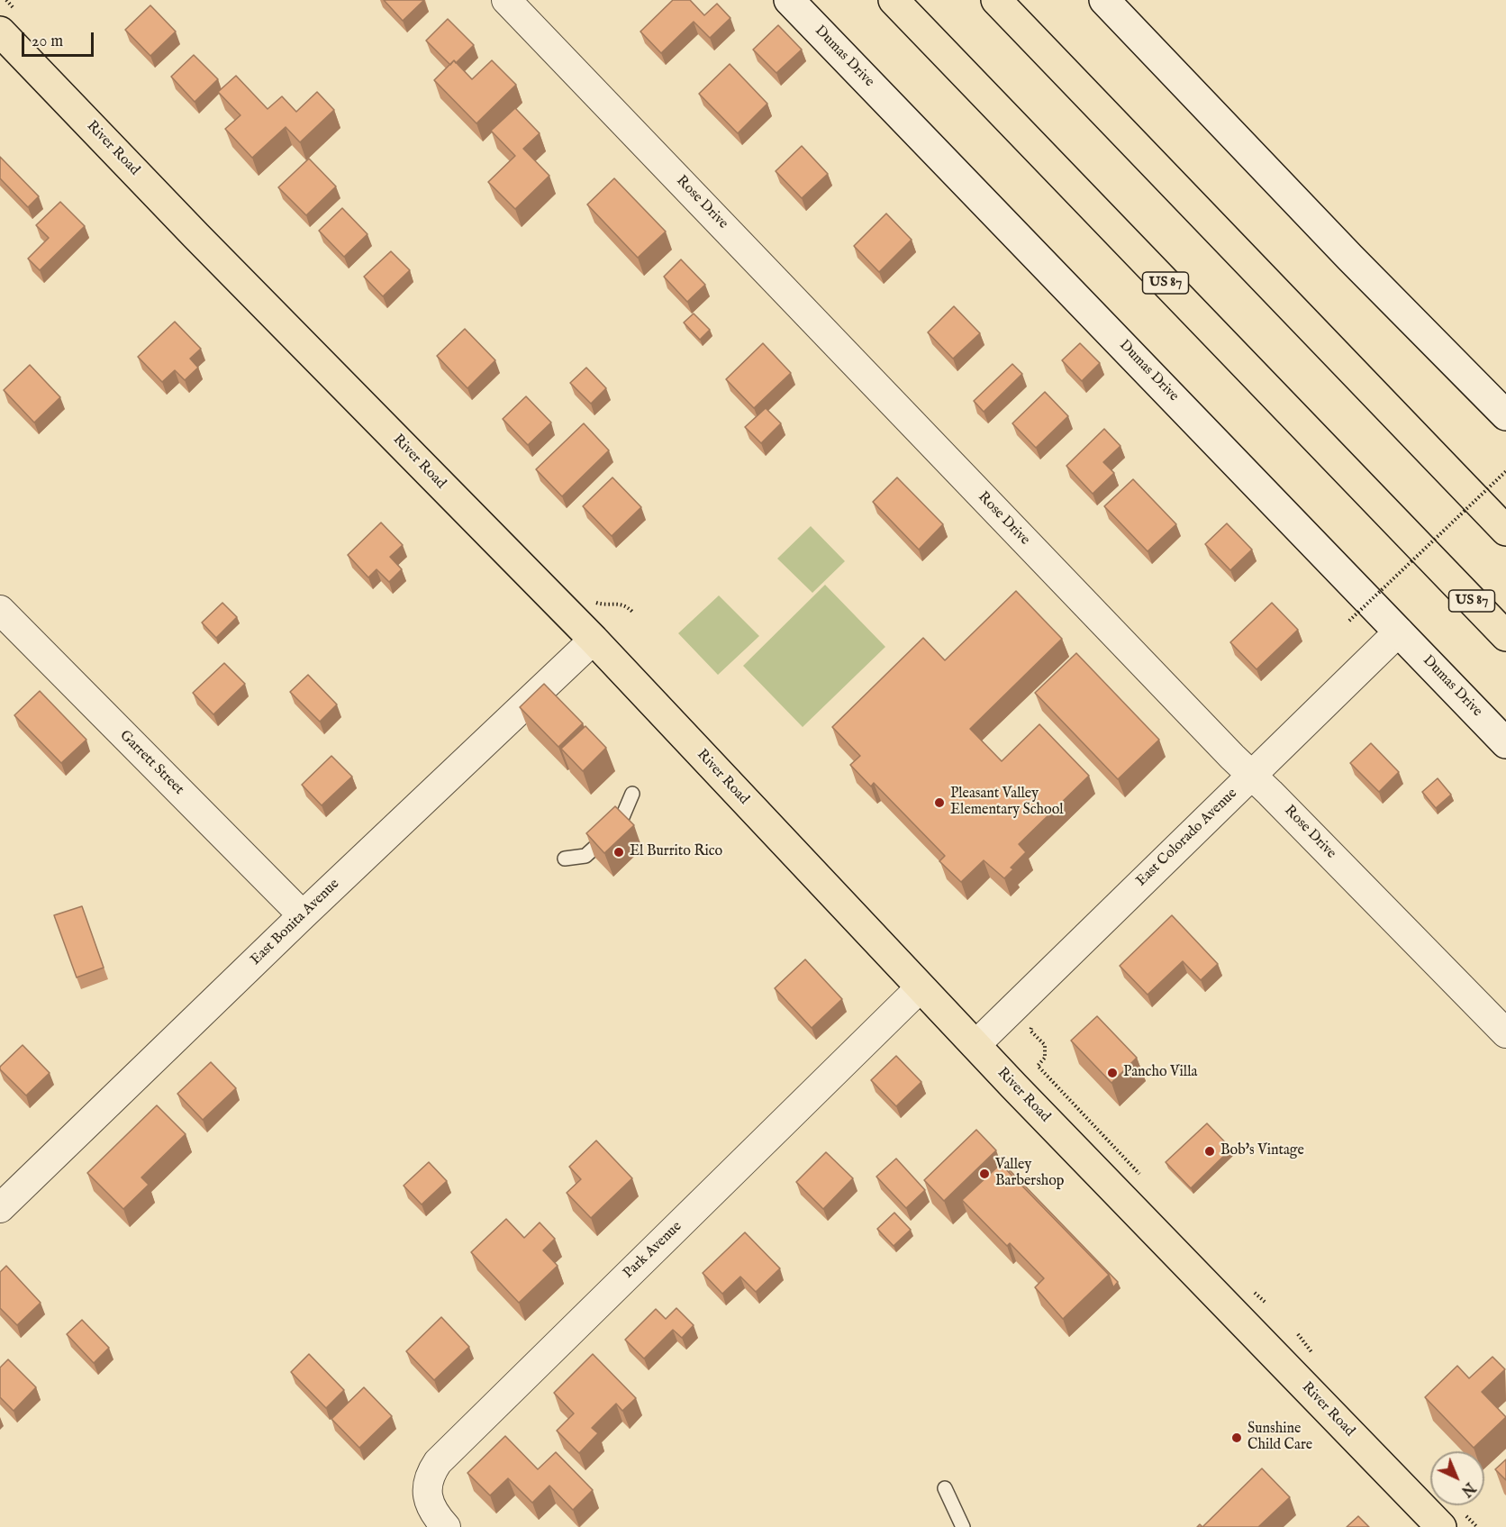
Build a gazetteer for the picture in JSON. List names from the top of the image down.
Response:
{
  "streets": {
    "main road": ["Dumas Drive", "River Road", "US 87"],
    "street": [
      "Rose Drive",
      "Garrett Street",
      "East Colorado Avenue",
      "East Bonita Avenue",
      "Park Avenue"
    ]
  },
  "crossings": [
    ["Dumas Drive", "East Colorado Avenue"],
    ["River Road", "East Colorado Avenue"],
    ["River Road", "East Bonita Avenue"],
    ["River Road", "Park Avenue"],
    ["Rose Drive", "East Colorado Avenue"],
    ["Garrett Street", "East Bonita Avenue"]
  ],
  "places": [
    "Pleasant Valley Elementary School",
    "El Burrito Rico",
    "Pancho Villa",
    "Bob's Vintage",
    "Valley Barbershop",
    "Sunshine Child Care"
  ],
  "scale_bar": "20 m",
  "north": "bottom right"
}
